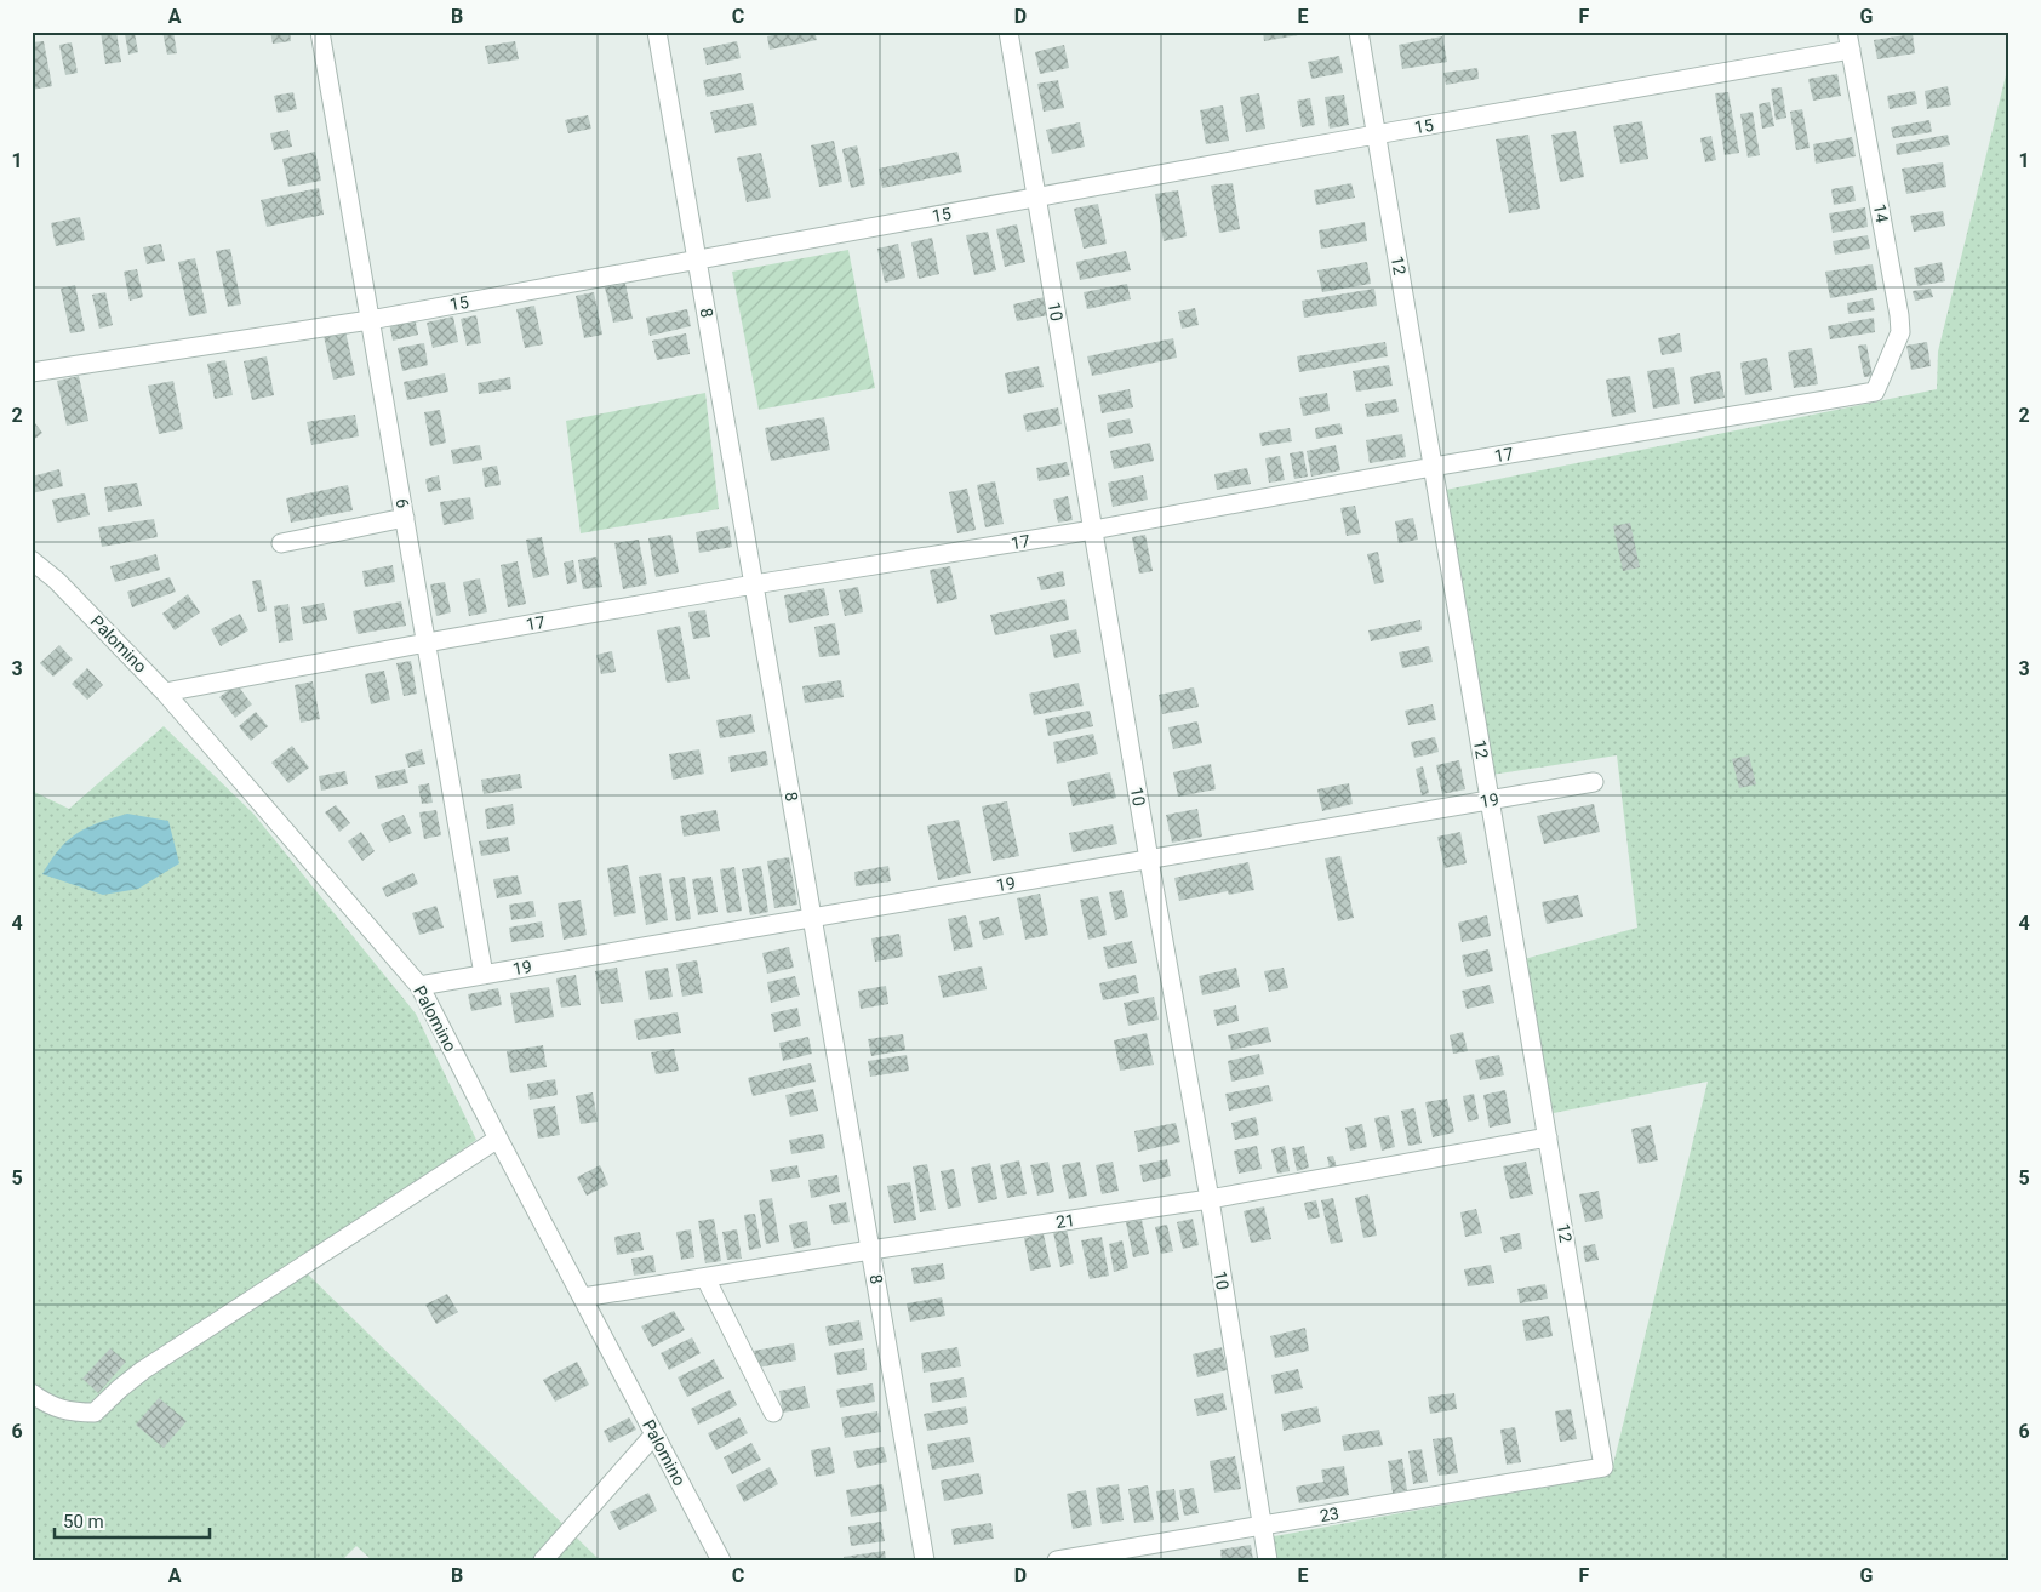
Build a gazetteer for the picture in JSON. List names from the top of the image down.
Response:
{
  "streets": {
    "street": [
      "15",
      "14",
      "12",
      "10",
      "8",
      "17",
      "6",
      "Palomino",
      "19",
      "21",
      "23"
    ]
  },
  "crossings": [
    ["15", "14"],
    ["15", "12"],
    ["15", "10"],
    ["15", "8"],
    ["15", "6"],
    ["14", "17"],
    ["12", "17"],
    ["12", "19"],
    ["12", "21"],
    ["12", "23"],
    ["10", "17"],
    ["10", "19"],
    ["10", "21"],
    ["10", "23"],
    ["8", "17"],
    ["8", "19"],
    ["8", "21"],
    ["17", "6"],
    ["17", "Palomino"],
    ["6", "19"],
    ["Palomino", "19"],
    ["Palomino", "21"]
  ],
  "scale_bar": "50 m",
  "grid": {
    "columns": [
      "A",
      "B",
      "C",
      "D",
      "E",
      "F",
      "G"
    ],
    "rows": [
      "1",
      "2",
      "3",
      "4",
      "5",
      "6"
    ]
  }
}
